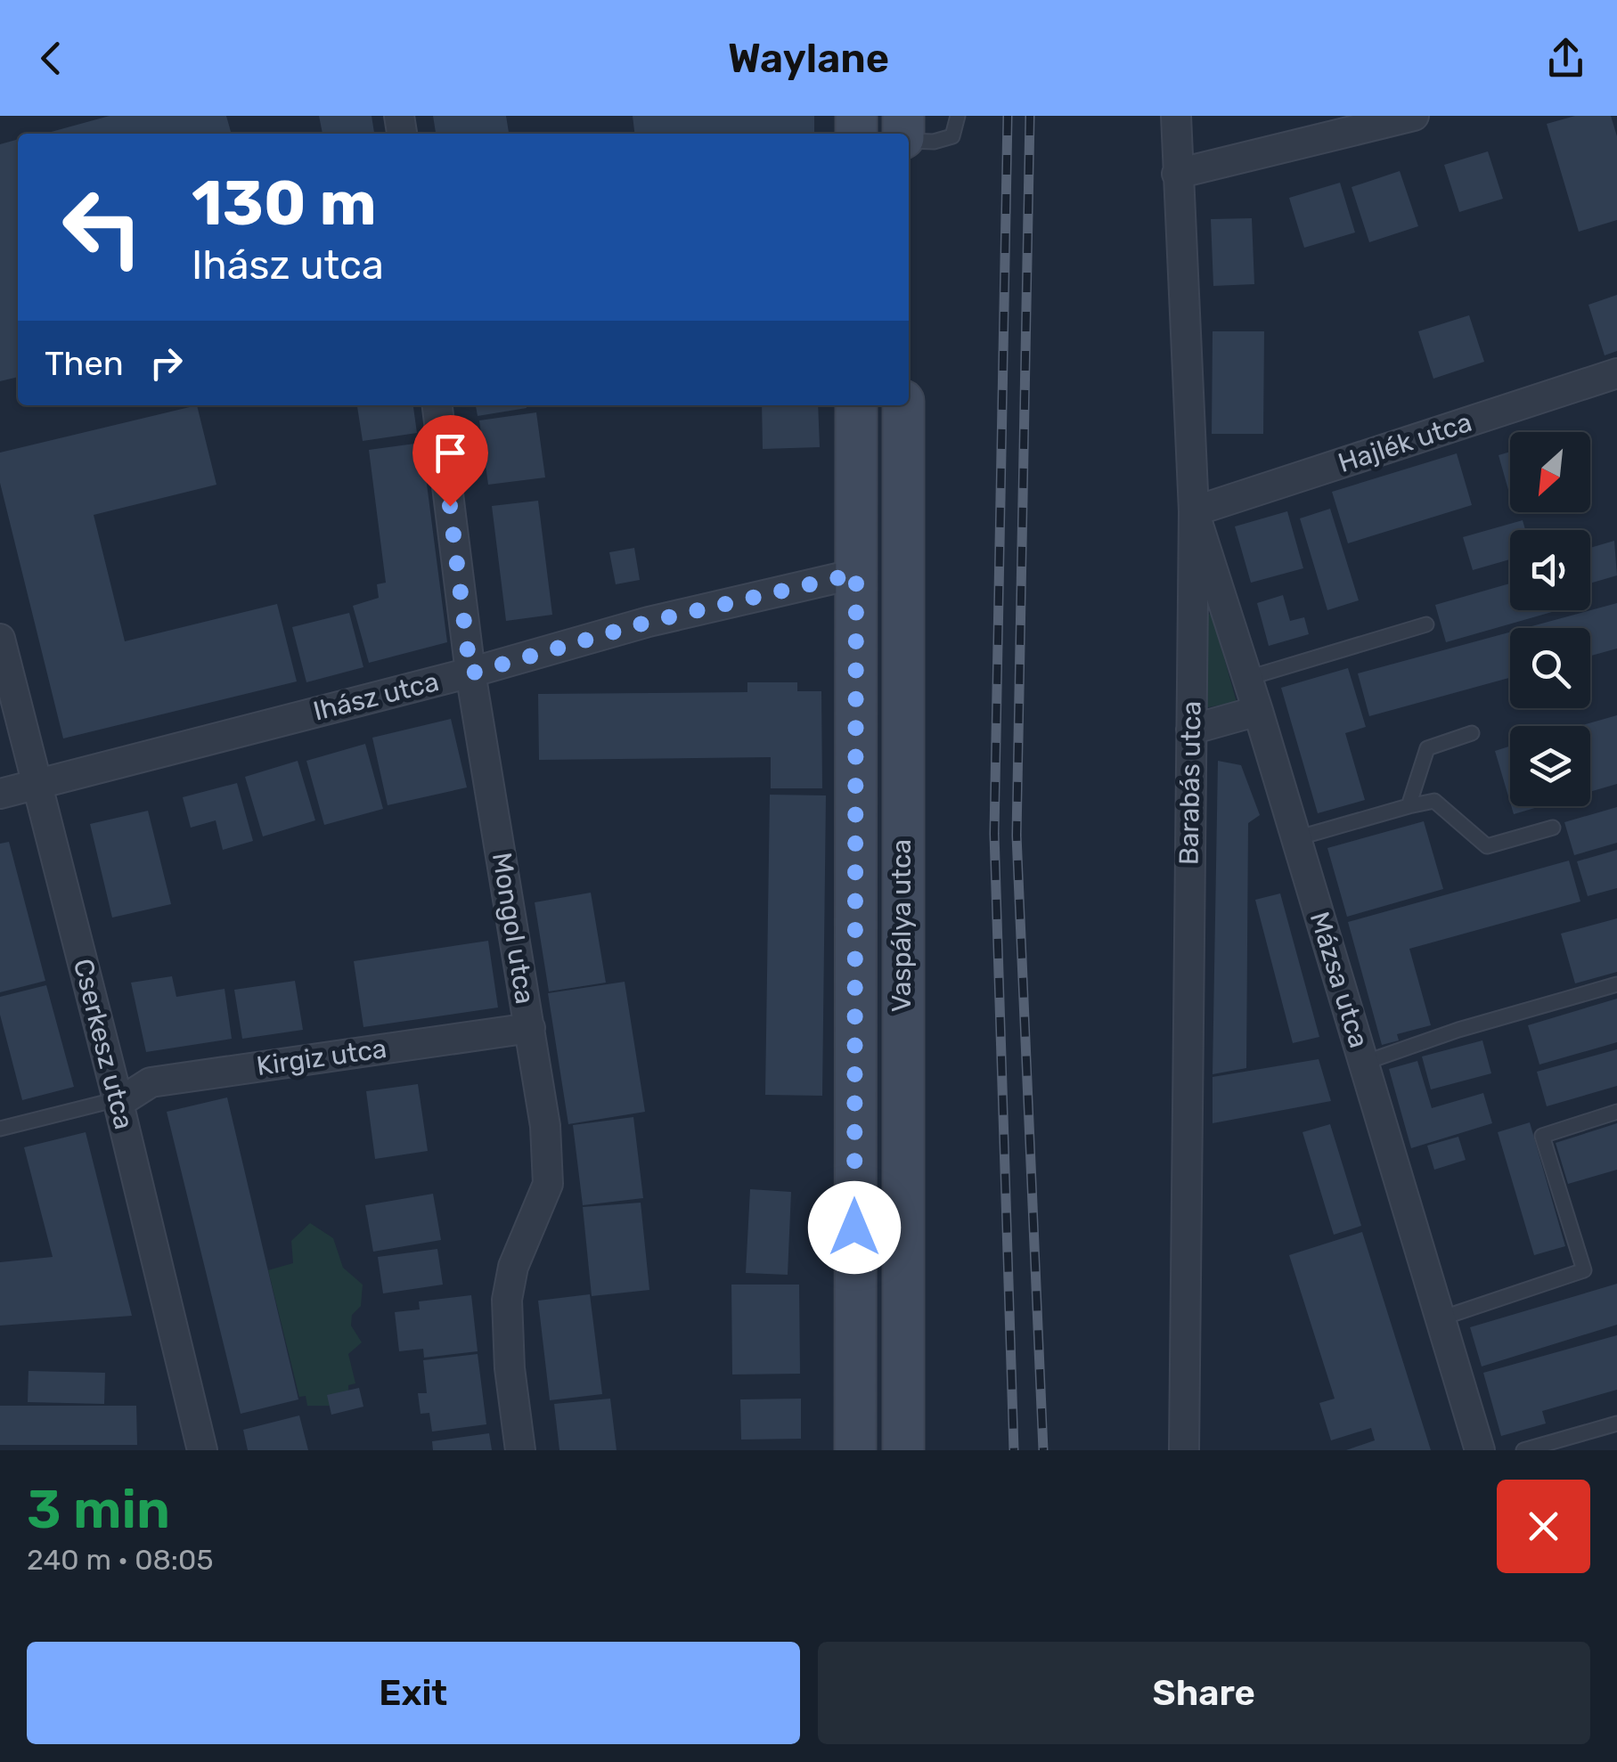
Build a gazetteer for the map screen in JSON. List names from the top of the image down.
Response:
{
  "streets": {
    "main road": ["Vaspálya utca"],
    "street": [
      "Hajlék utca",
      "Ihász utca",
      "Barabás utca",
      "Mongol utca",
      "Mázsa utca",
      "Cserkesz utca",
      "Kirgiz utca"
    ]
  },
  "crossings": [
    ["Hajlék utca", "Barabás utca"],
    ["Hajlék utca", "Mázsa utca"],
    ["Ihász utca", "Vaspálya utca"],
    ["Ihász utca", "Mongol utca"],
    ["Ihász utca", "Cserkesz utca"],
    ["Barabás utca", "Mázsa utca"],
    ["Mongol utca", "Kirgiz utca"],
    ["Cserkesz utca", "Kirgiz utca"]
  ],
  "north": "bottom left",
  "page": {
    "header": "Waylane",
    "turn": ["130 m", "Ihász utca"],
    "then": "Then",
    "heading": ["3 min", "240 m · 08:05"],
    "buttons": ["Exit", "Share"]
  }
}
